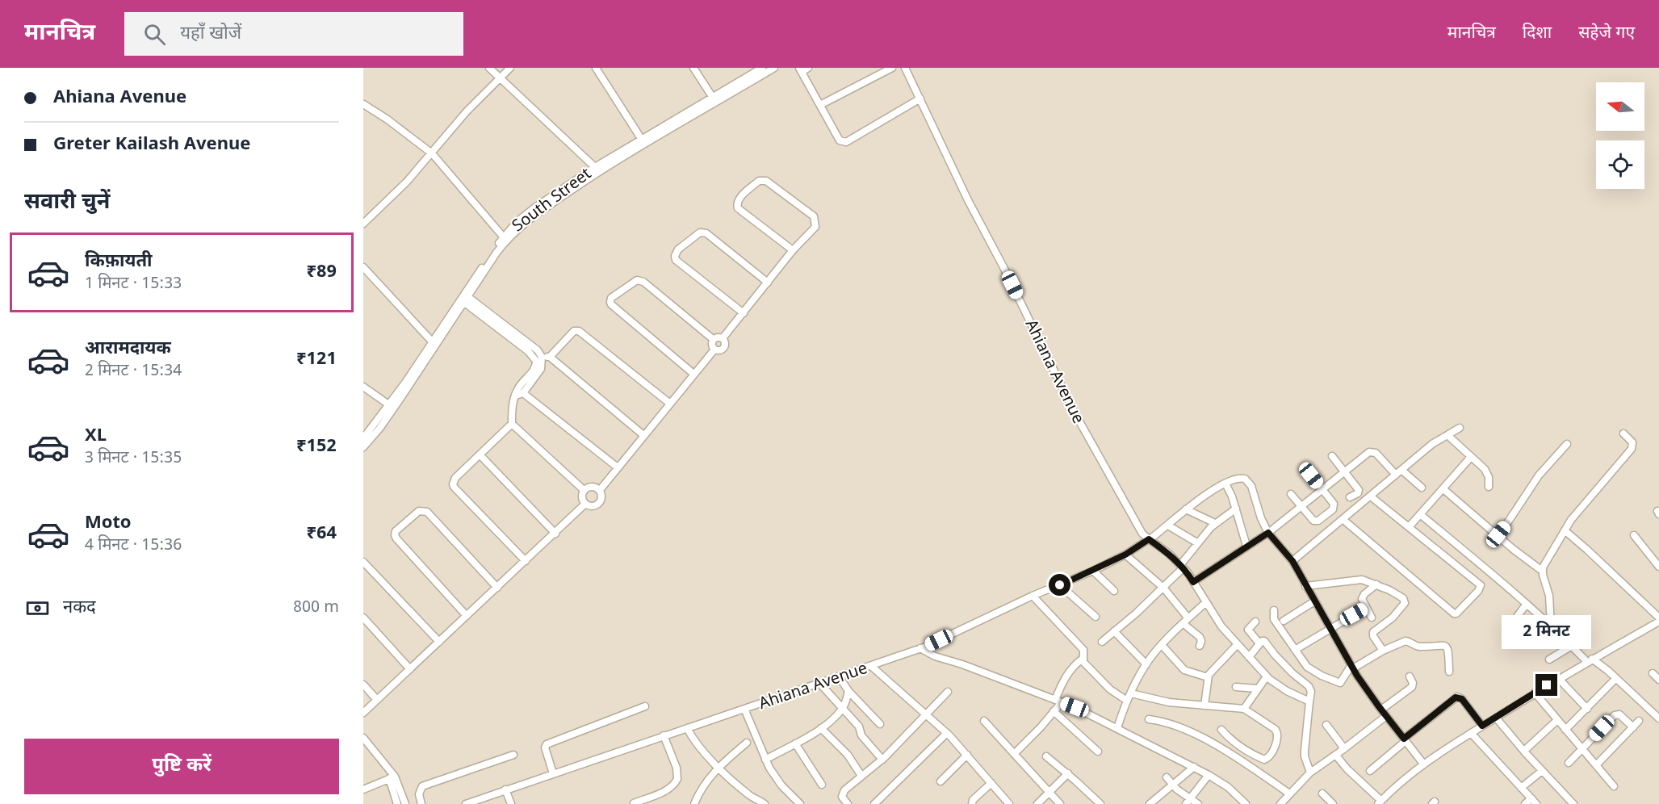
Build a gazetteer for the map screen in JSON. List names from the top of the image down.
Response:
{
  "streets": {
    "street": ["South Street", "Ahiana Avenue"]
  },
  "north": "left",
  "page": {
    "header": "मानचित्र",
    "search": "यहाँ खोजें",
    "nav": ["मानचित्र", "दिशा", "सहेजे गए"],
    "banner": ["Ahiana Avenue", "Greter Kailash Avenue"],
    "heading": "सवारी चुनें",
    "list": [
      {
        "name": "किफ़ायती",
        "note": "1 मिनट · 15:33",
        "value": "₹89"
      },
      {
        "name": "आरामदायक",
        "note": "2 मिनट · 15:34",
        "value": "₹121"
      },
      {
        "name": "XL",
        "note": "3 मिनट · 15:35",
        "value": "₹152"
      },
      {
        "name": "Moto",
        "note": "4 मिनट · 15:36",
        "value": "₹64"
      }
    ],
    "pay": ["नकद", "800 m"],
    "bubble": "2 मिनट",
    "buttons": "पुष्टि करें"
  }
}
